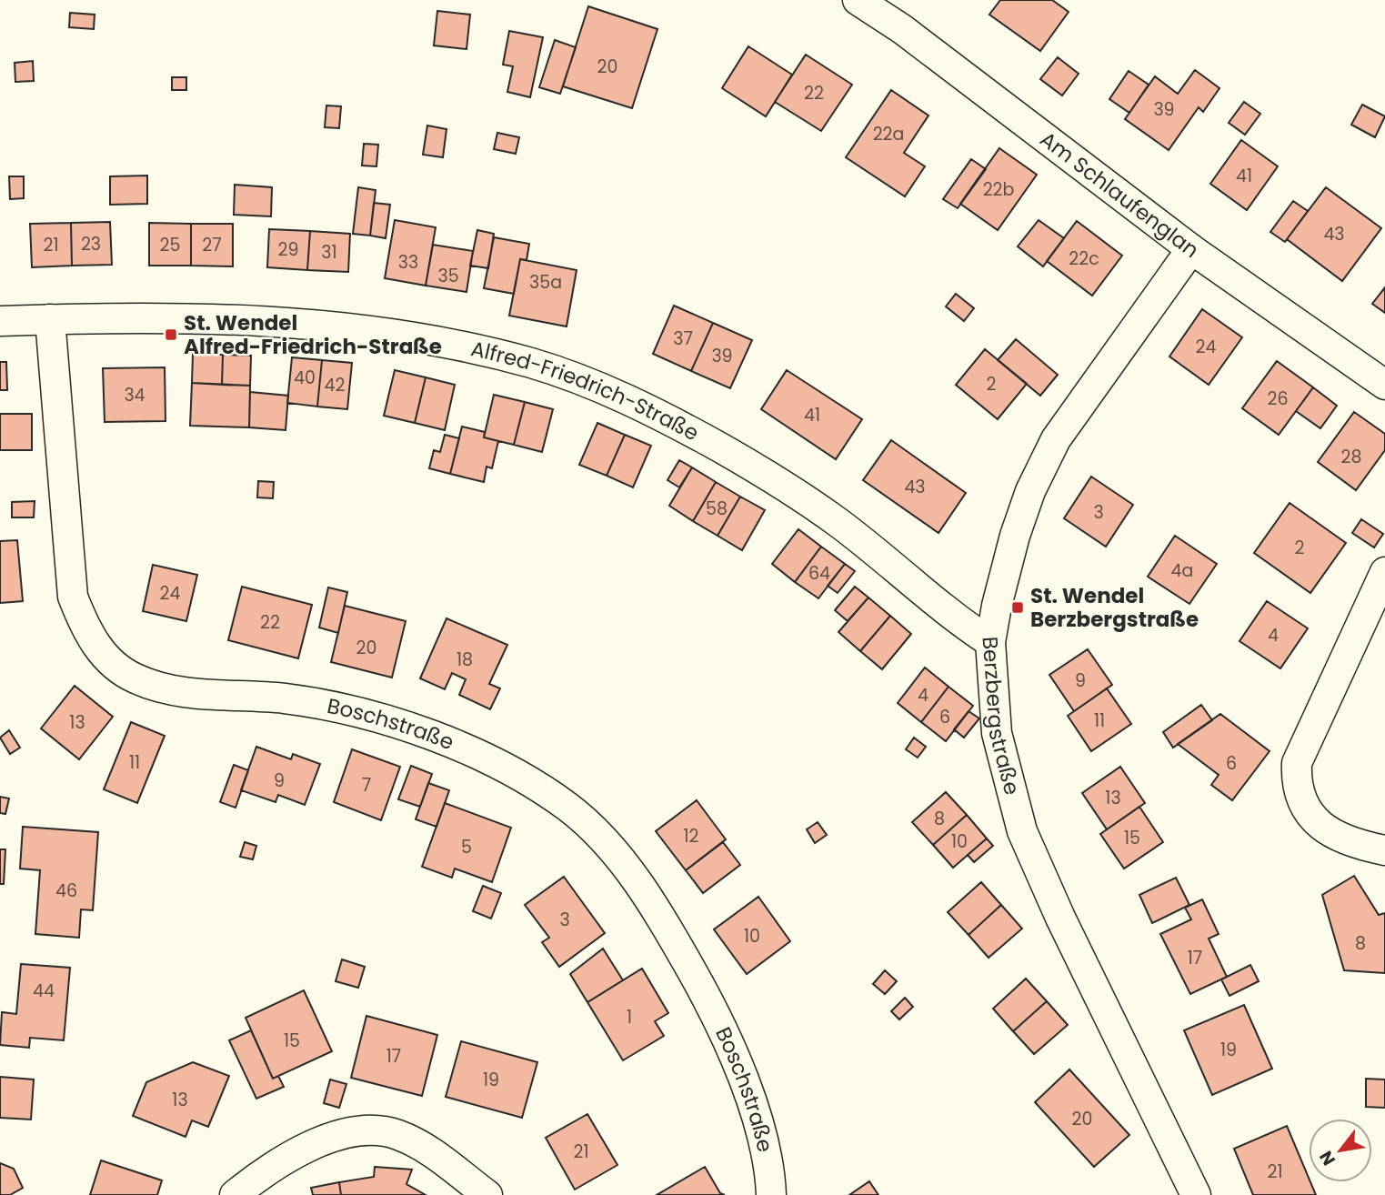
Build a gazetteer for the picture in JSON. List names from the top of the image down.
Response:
{
  "streets": {
    "street": [
      "Am Schlaufenglan",
      "Alfred-Friedrich-Straße",
      "Berzbergstraße",
      "Boschstraße"
    ]
  },
  "crossings": [
    ["Am Schlaufenglan", "Berzbergstraße"],
    ["Alfred-Friedrich-Straße", "Berzbergstraße"],
    ["Alfred-Friedrich-Straße", "Boschstraße"]
  ],
  "places": {
    "transit": ["St. Wendel Alfred-Friedrich-Straße", "St. Wendel Berzbergstraße"]
  },
  "house_numbers": [
    "20",
    "22",
    "39",
    "22a",
    "41",
    "22b",
    "43",
    "23",
    "21",
    "25",
    "27",
    "29",
    "31",
    "22c",
    "33",
    "35",
    "35a",
    "37",
    "24",
    "39",
    "40",
    "2",
    "42",
    "34",
    "26",
    "41",
    "28",
    "43",
    "58",
    "3",
    "2",
    "4a",
    "64",
    "24",
    "22",
    "4",
    "20",
    "18",
    "9",
    "4",
    "6",
    "11",
    "13",
    "11",
    "6",
    "9",
    "7",
    "13",
    "8",
    "12",
    "15",
    "10",
    "5",
    "46",
    "3",
    "10",
    "8",
    "17",
    "44",
    "1",
    "15",
    "19",
    "17",
    "19",
    "13",
    "20",
    "21",
    "21"
  ],
  "north": "bottom left"
}
